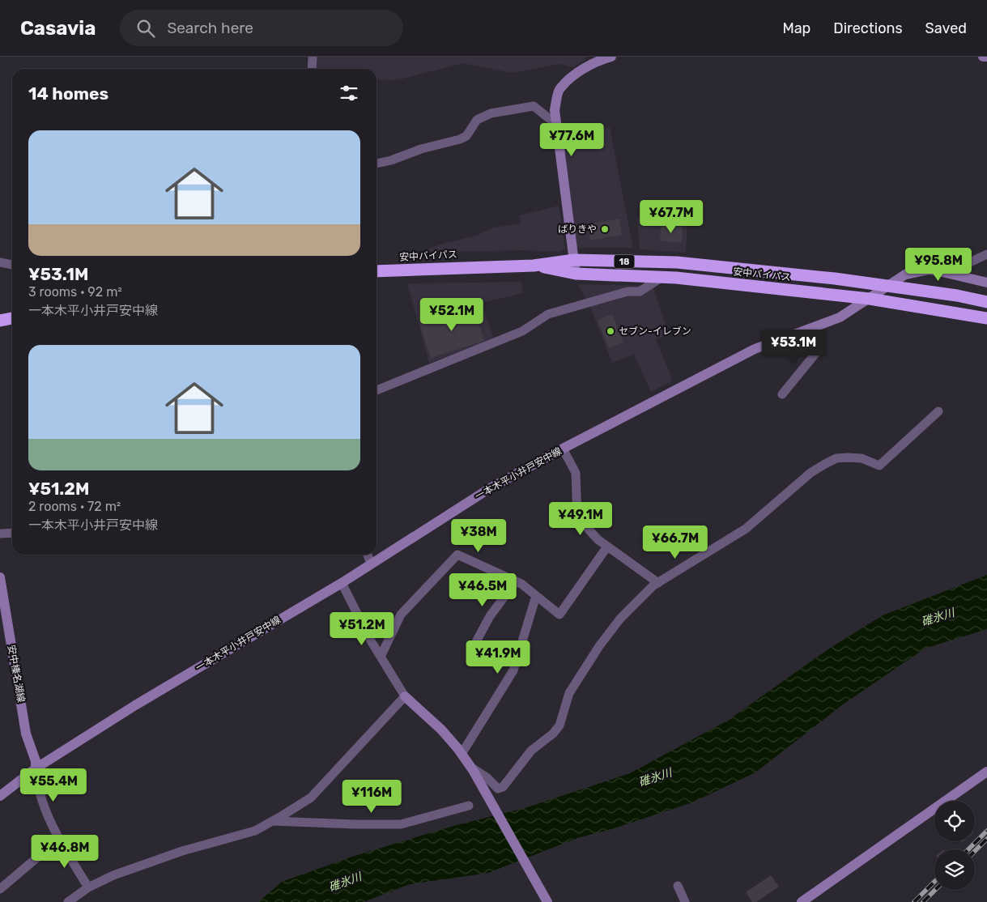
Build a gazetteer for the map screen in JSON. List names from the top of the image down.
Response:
{
  "streets": {
    "highway": ["安中バイパス", "18"],
    "main road": ["一本木平小井戸安中線", "安中榛名湖線"]
  },
  "crossings": [
    ["安中バイパス", "一本木平小井戸安中線"],
    ["一本木平小井戸安中線", "安中榛名湖線"]
  ],
  "water": ["碓氷川"],
  "places": ["ばりきや", "セブン-イレブン"],
  "page": {
    "header": "Casavia",
    "search": "Search here",
    "nav": ["Map", "Directions", "Saved"],
    "heading": "14 homes",
    "list": [
      {
        "name": "¥53.1M",
        "note": "3 rooms · 92 m² · 一本木平小井戸安中線"
      },
      {
        "name": "¥51.2M",
        "note": "2 rooms · 72 m² · 一本木平小井戸安中線"
      }
    ],
    "price": [
      "¥77.6M",
      "¥67.7M",
      "¥95.8M",
      "¥52.1M",
      "¥53.1M",
      "¥49.1M",
      "¥38M",
      "¥66.7M",
      "¥46.5M",
      "¥51.2M",
      "¥41.9M",
      "¥55.4M",
      "¥116M",
      "¥46.8M"
    ]
  }
}
